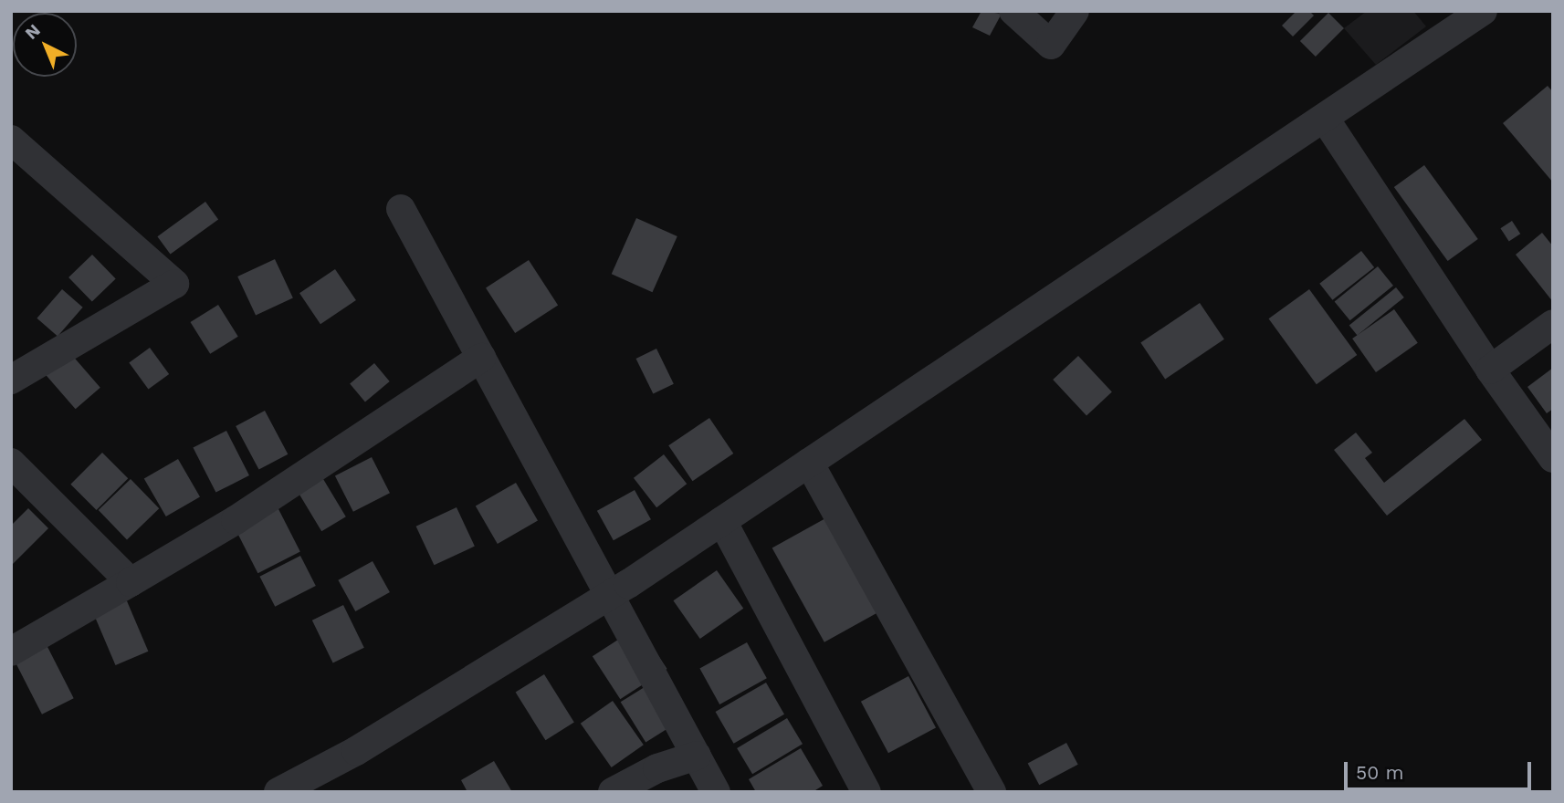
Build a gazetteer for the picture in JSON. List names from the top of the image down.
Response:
{
  "scale_bar": "50 m",
  "north": "top left"
}
